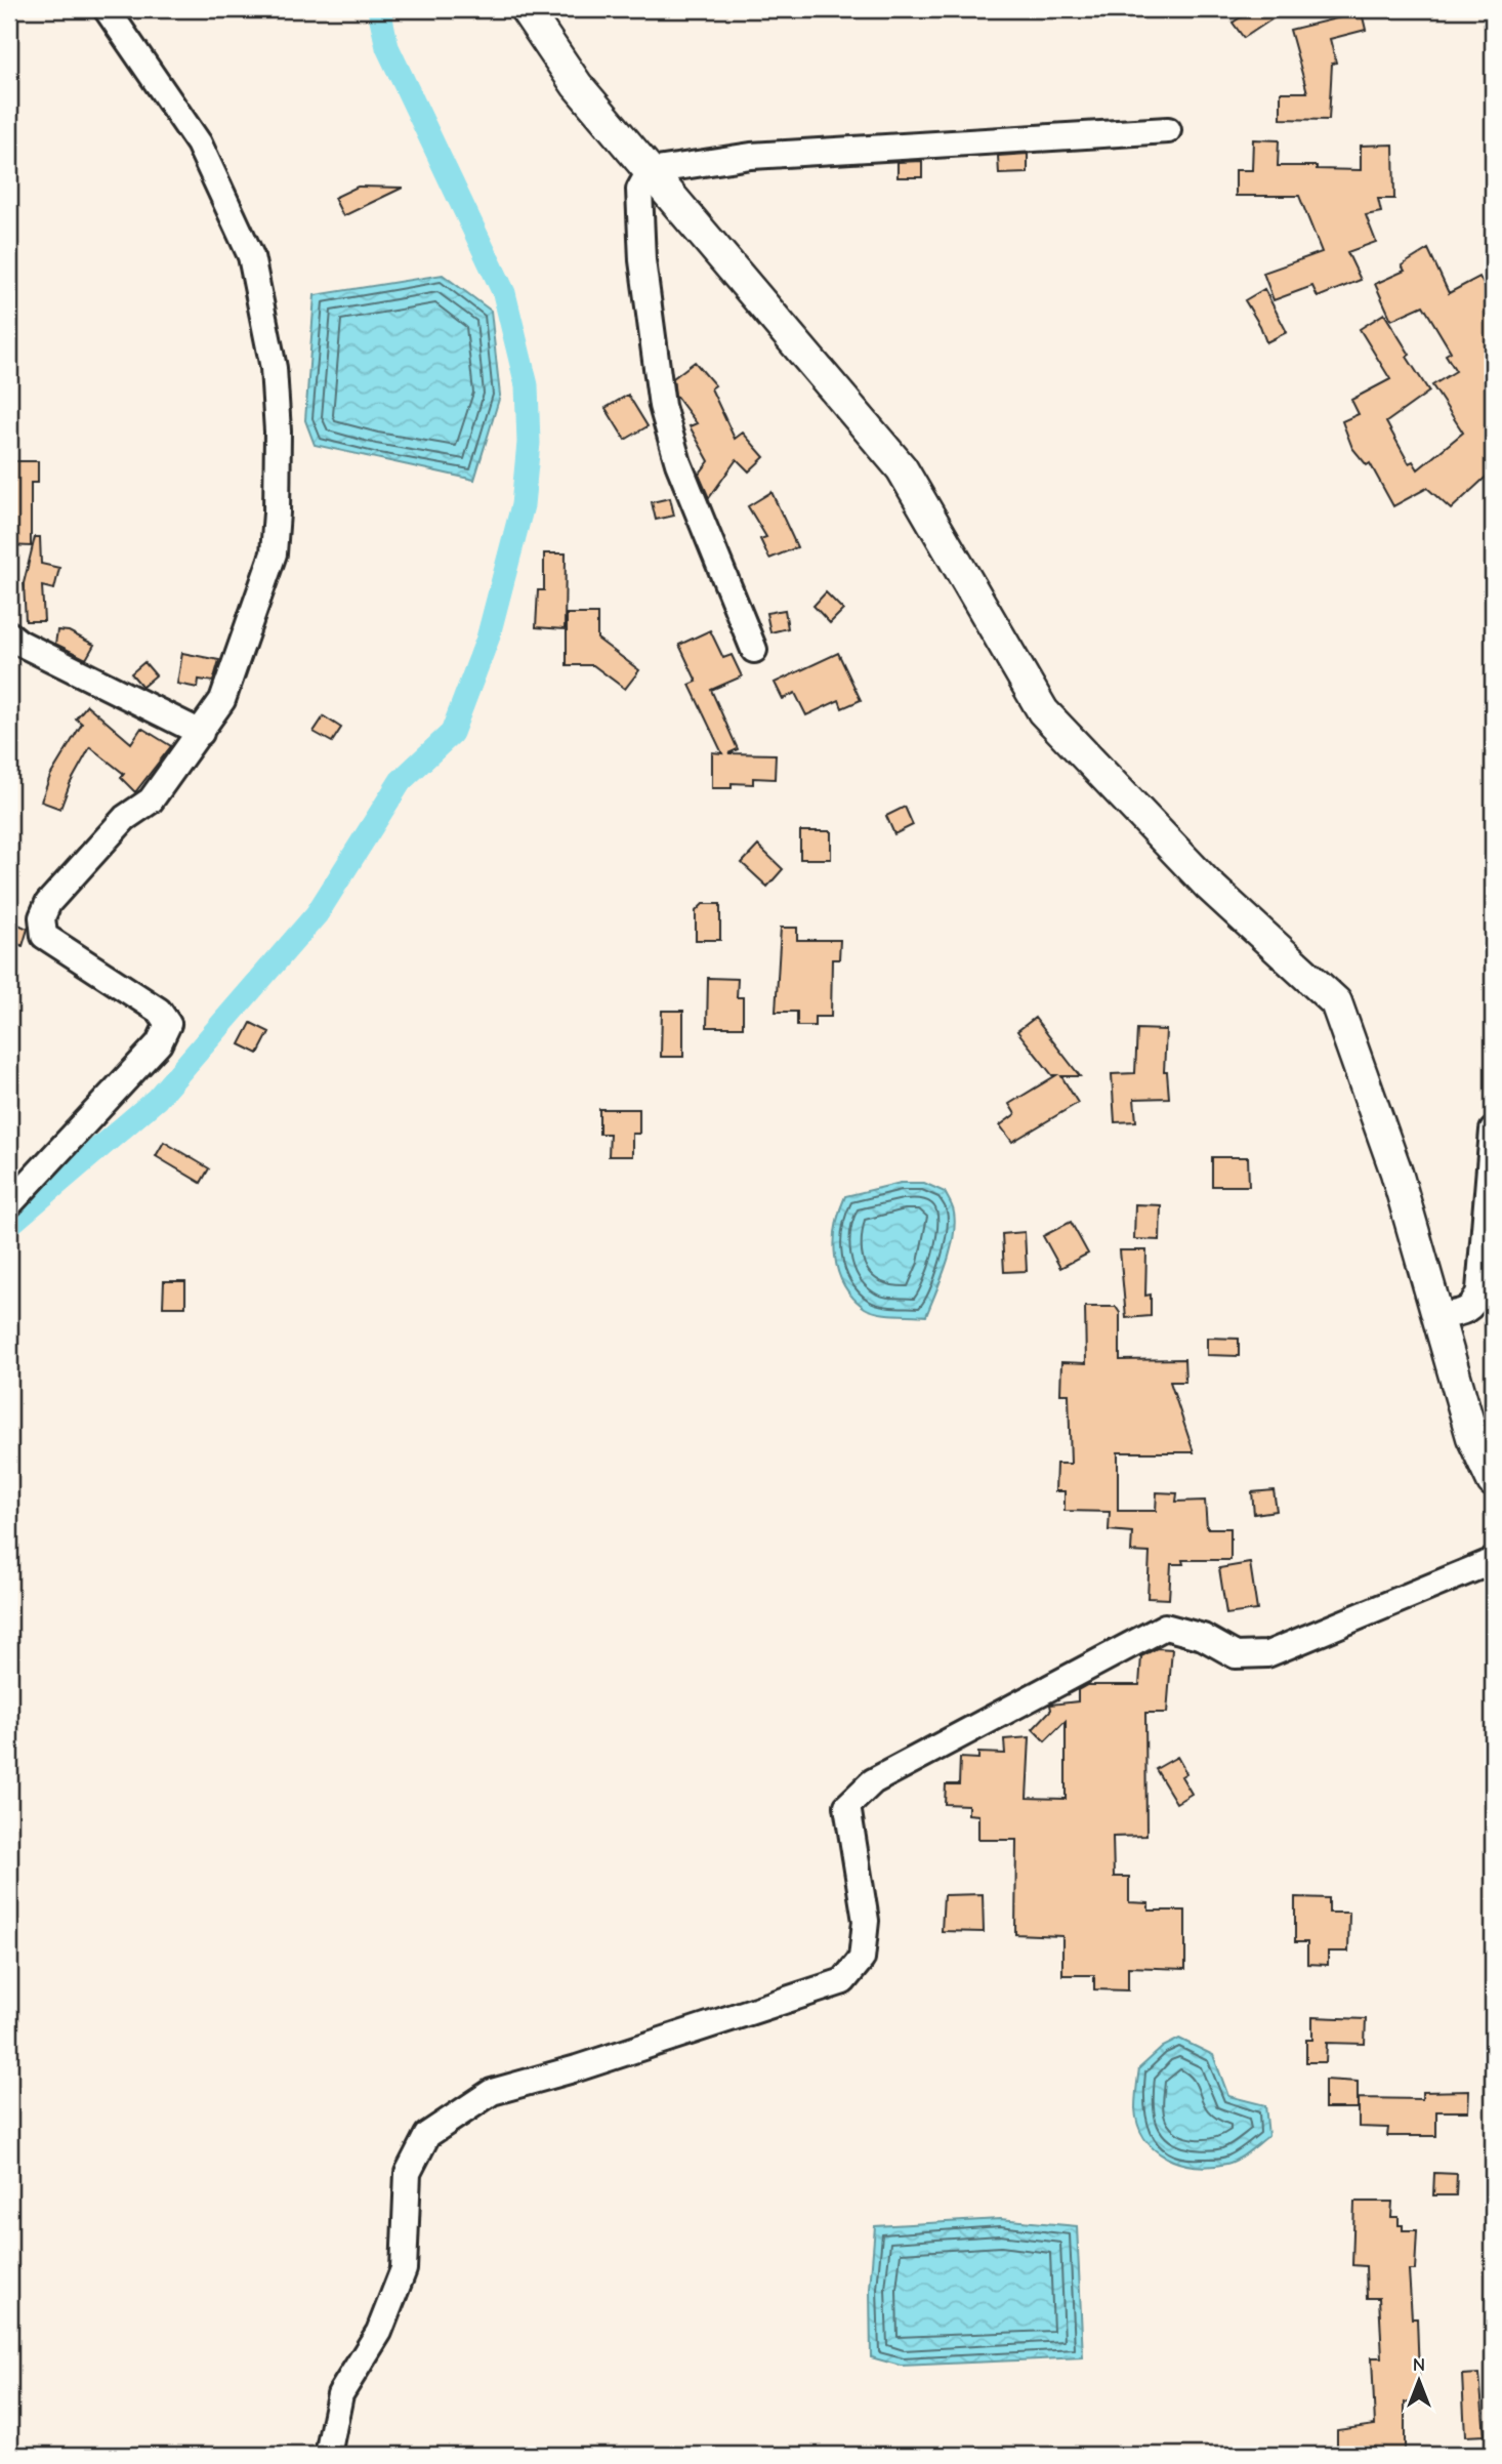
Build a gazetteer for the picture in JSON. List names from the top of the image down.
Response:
{
  "north": "top"
}
